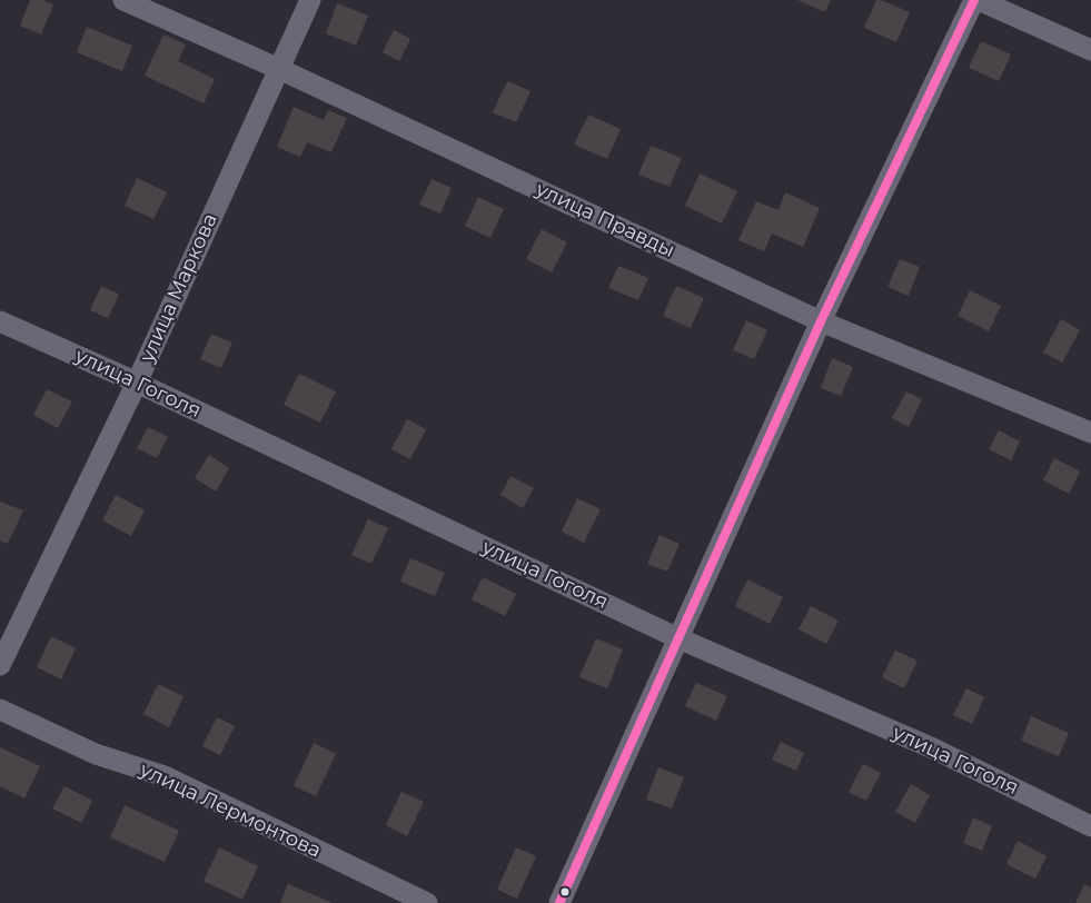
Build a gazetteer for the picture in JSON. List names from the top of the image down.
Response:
{
  "streets": {
    "street": [
      "улица Правды",
      "улица Маркова",
      "улица Гоголя",
      "улица Лермонтова"
    ]
  },
  "crossings": [
    ["улица Правды", "улица Маркова"],
    ["улица Маркова", "улица Гоголя"]
  ]
}
